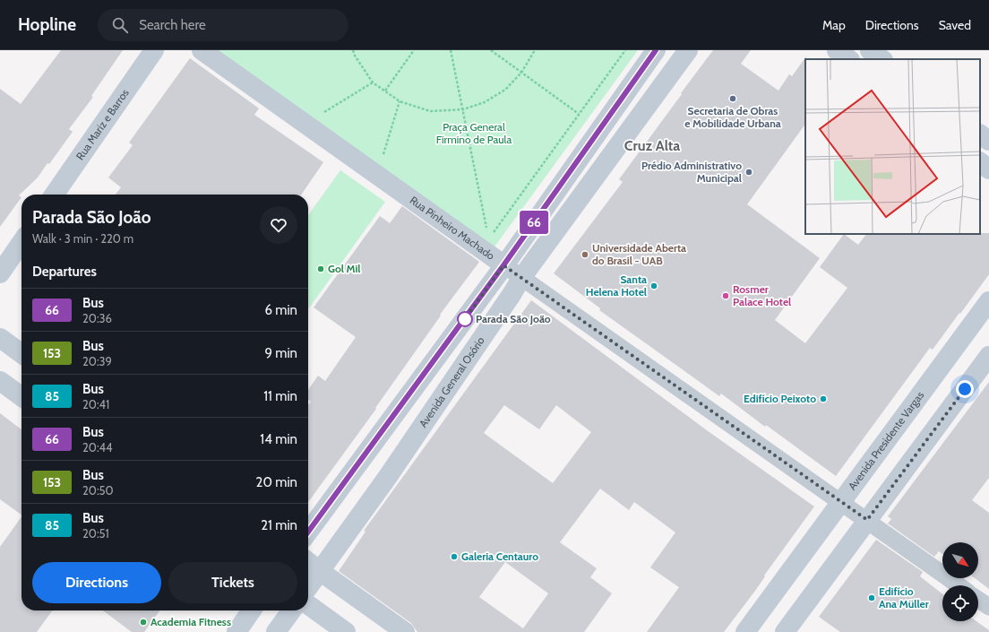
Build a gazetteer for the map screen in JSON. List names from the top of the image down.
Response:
{
  "streets": {
    "main road": [
      "Rua Mariz e Barros",
      "Rua Pinheiro Machado",
      "Avenida General Osório",
      "Avenida Presidente Vargas"
    ]
  },
  "crossings": [
    ["Rua Pinheiro Machado", "Avenida General Osório"],
    ["Rua Pinheiro Machado", "Avenida Presidente Vargas"]
  ],
  "districts": ["Cruz Alta"],
  "parks": ["Praça General Firmino de Paula"],
  "places": [
    "Secretaria de Obras e Mobilidade Urbana",
    "Prédio Administrativo Municipal",
    "Universidade Aberta do Brasil - UAB",
    "Gol Mil",
    "Santa Helena Hotel",
    "Rosmer Palace Hotel",
    "Parada São João",
    "Edifício Peixoto",
    "Galeria Centauro",
    "Edifício Ana Müller",
    "Academia Fitness"
  ],
  "lines": ["bus line 66"],
  "north": "bottom right",
  "page": {
    "header": "Hopline",
    "search": "Search here",
    "nav": ["Map", "Directions", "Saved"],
    "on_map": "66",
    "heading": [
      ["Parada São João", "Walk · 3 min · 220 m"],
      "Departures"
    ],
    "list": [
      {
        "mark": "66",
        "name": "Bus",
        "note": "20:36",
        "value": "6 min"
      },
      {
        "mark": "153",
        "name": "Bus",
        "note": "20:39",
        "value": "9 min"
      },
      {
        "mark": "85",
        "name": "Bus",
        "note": "20:41",
        "value": "11 min"
      },
      {
        "mark": "66",
        "name": "Bus",
        "note": "20:44",
        "value": "14 min"
      },
      {
        "mark": "153",
        "name": "Bus",
        "note": "20:50",
        "value": "20 min"
      },
      {
        "mark": "85",
        "name": "Bus",
        "note": "20:51",
        "value": "21 min"
      }
    ],
    "buttons": ["Directions", "Tickets"]
  }
}
